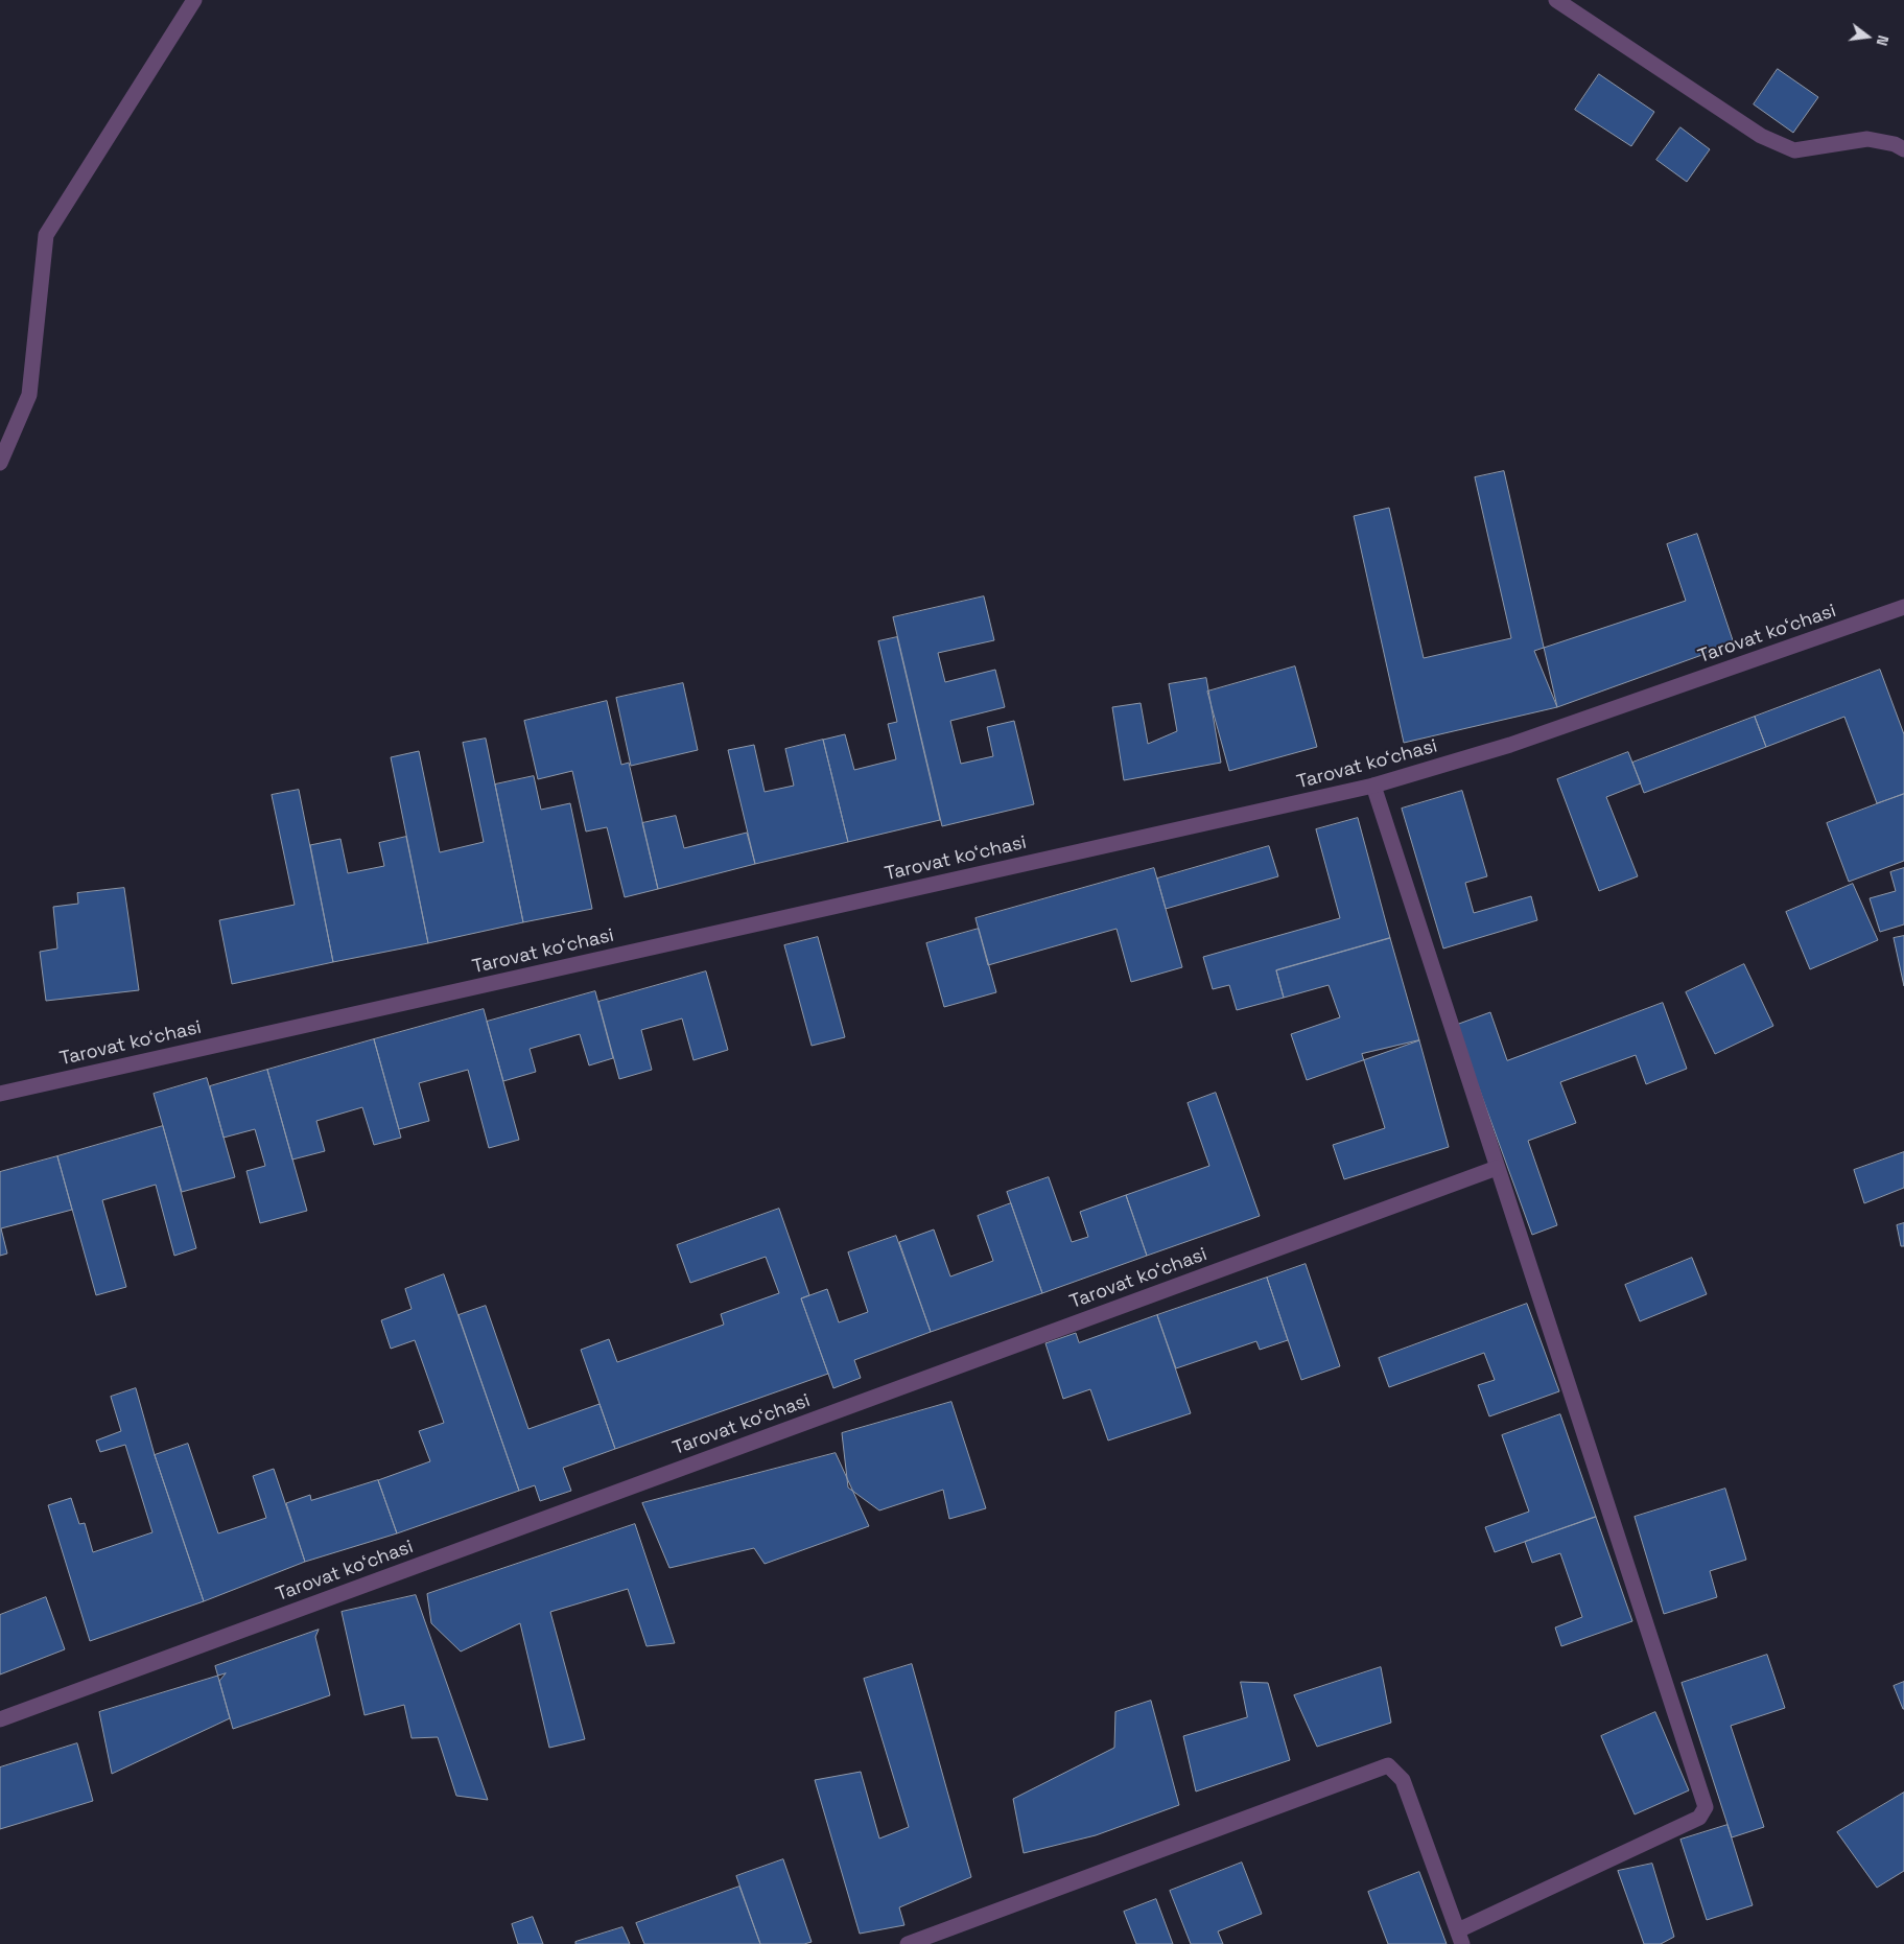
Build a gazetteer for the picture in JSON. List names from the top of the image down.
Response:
{
  "streets": {
    "street": ["Tarovat koʻchasi"]
  },
  "north": "right"
}
